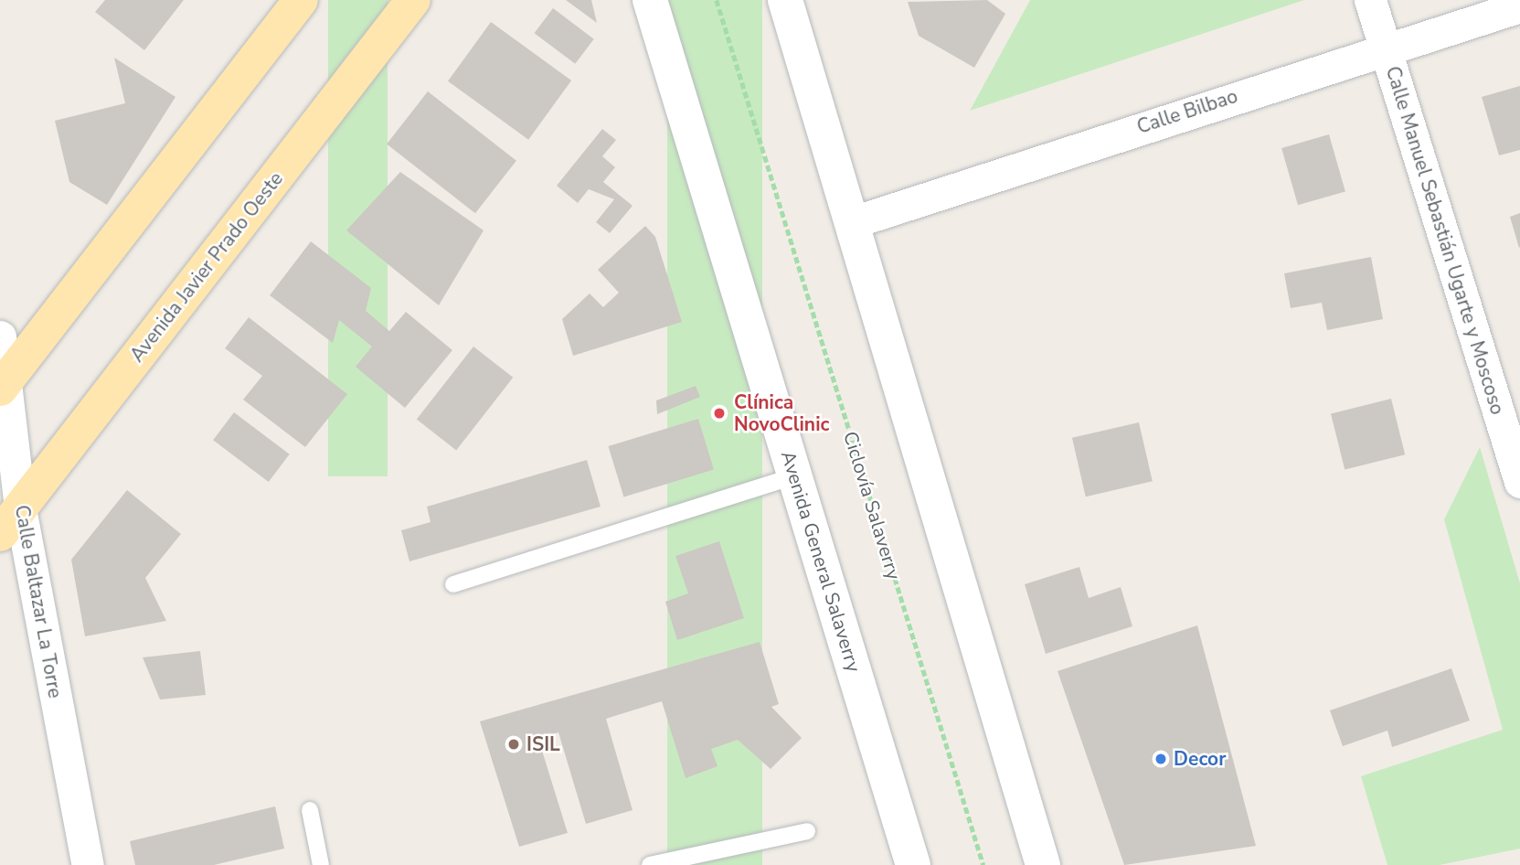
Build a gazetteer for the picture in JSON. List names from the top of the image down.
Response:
{
  "streets": {
    "main road": ["Avenida Javier Prado Oeste", "Avenida General Salaverry"],
    "street": ["Calle Bilbao", "Calle Manuel Sebastián Ugarte y Moscoso", "Calle Baltazar La Torre"],
    "path": ["Ciclovía Salaverry"]
  },
  "crossings": [
    ["Calle Bilbao", "Calle Manuel Sebastián Ugarte y Moscoso"],
    ["Avenida Javier Prado Oeste", "Calle Baltazar La Torre"]
  ],
  "places": ["Clínica NovoClinic", "ISIL", "Decor"]
}
